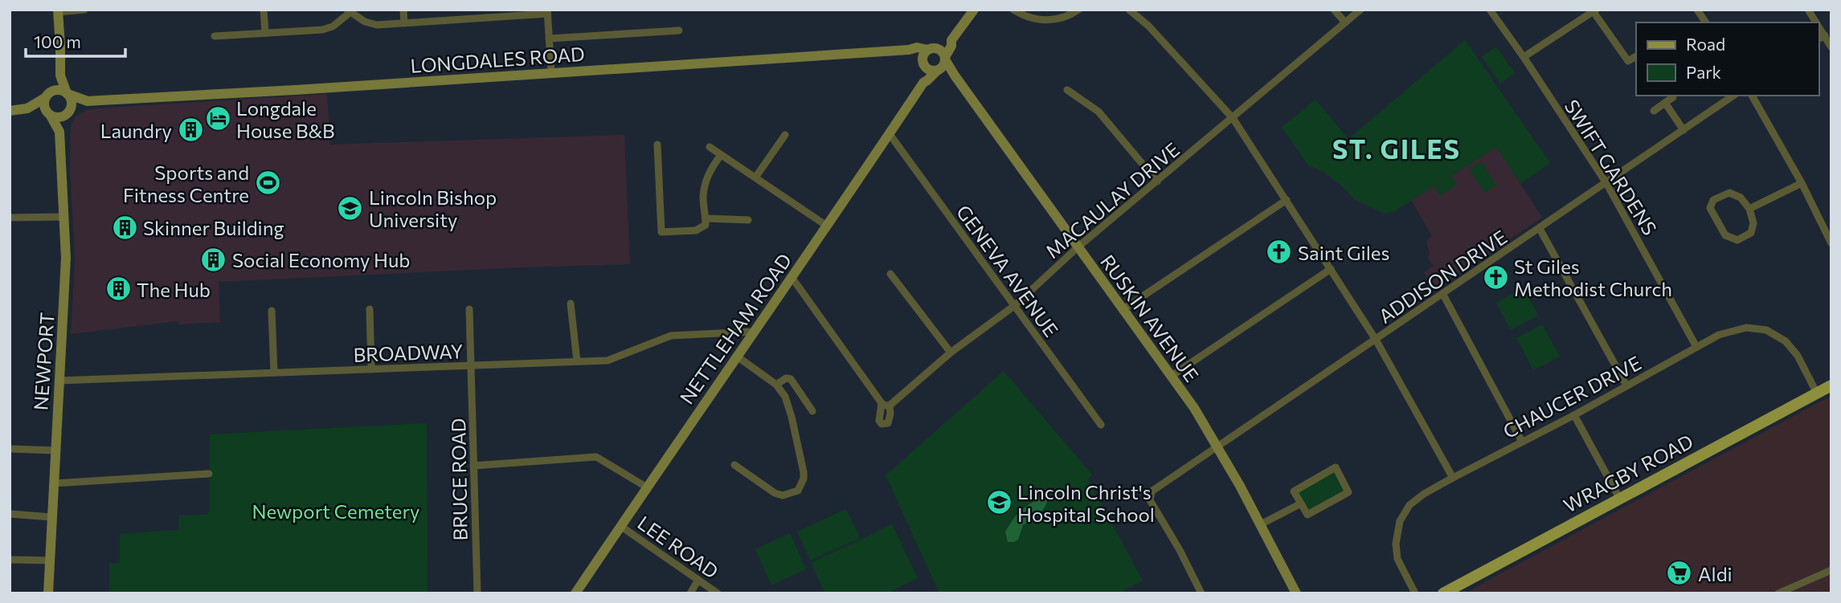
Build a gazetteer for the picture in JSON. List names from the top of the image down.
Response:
{
  "streets": {
    "main road": [
      "LONGDALES ROAD",
      "RUSKIN AVENUE",
      "NETTLEHAM ROAD",
      "NEWPORT",
      "WRAGBY ROAD"
    ],
    "street": [
      "SWIFT GARDENS",
      "MACAULAY DRIVE",
      "GENEVA AVENUE",
      "ADDISON DRIVE",
      "BROADWAY",
      "CHAUCER DRIVE",
      "BRUCE ROAD",
      "LEE ROAD"
    ]
  },
  "crossings": [
    ["LONGDALES ROAD", "RUSKIN AVENUE"],
    ["LONGDALES ROAD", "NETTLEHAM ROAD"],
    ["LONGDALES ROAD", "NEWPORT"],
    ["SWIFT GARDENS", "ADDISON DRIVE"],
    ["SWIFT GARDENS", "CHAUCER DRIVE"],
    ["MACAULAY DRIVE", "GENEVA AVENUE"],
    ["MACAULAY DRIVE", "RUSKIN AVENUE"],
    ["GENEVA AVENUE", "NETTLEHAM ROAD"],
    ["ADDISON DRIVE", "RUSKIN AVENUE"],
    ["RUSKIN AVENUE", "NETTLEHAM ROAD"],
    ["NETTLEHAM ROAD", "BROADWAY"],
    ["NETTLEHAM ROAD", "LEE ROAD"],
    ["BROADWAY", "NEWPORT"],
    ["BROADWAY", "BRUCE ROAD"],
    ["CHAUCER DRIVE", "WRAGBY ROAD"]
  ],
  "districts": ["ST. GILES"],
  "parks": ["Newport Cemetery"],
  "places": {
    "hotel": ["Longdale House B&B"],
    "building": [
      "Laundry",
      "Skinner Building",
      "Social Economy Hub",
      "The Hub"
    ],
    "sports": ["Sports and Fitness Centre"],
    "school or university": ["Lincoln Bishop University", "Lincoln Christ's Hospital School"],
    "church": ["Saint Giles", "St Giles Methodist Church"],
    "supermarket": ["Aldi"]
  },
  "legend": ["Road", "Park"],
  "scale_bar": "100 m"
}
